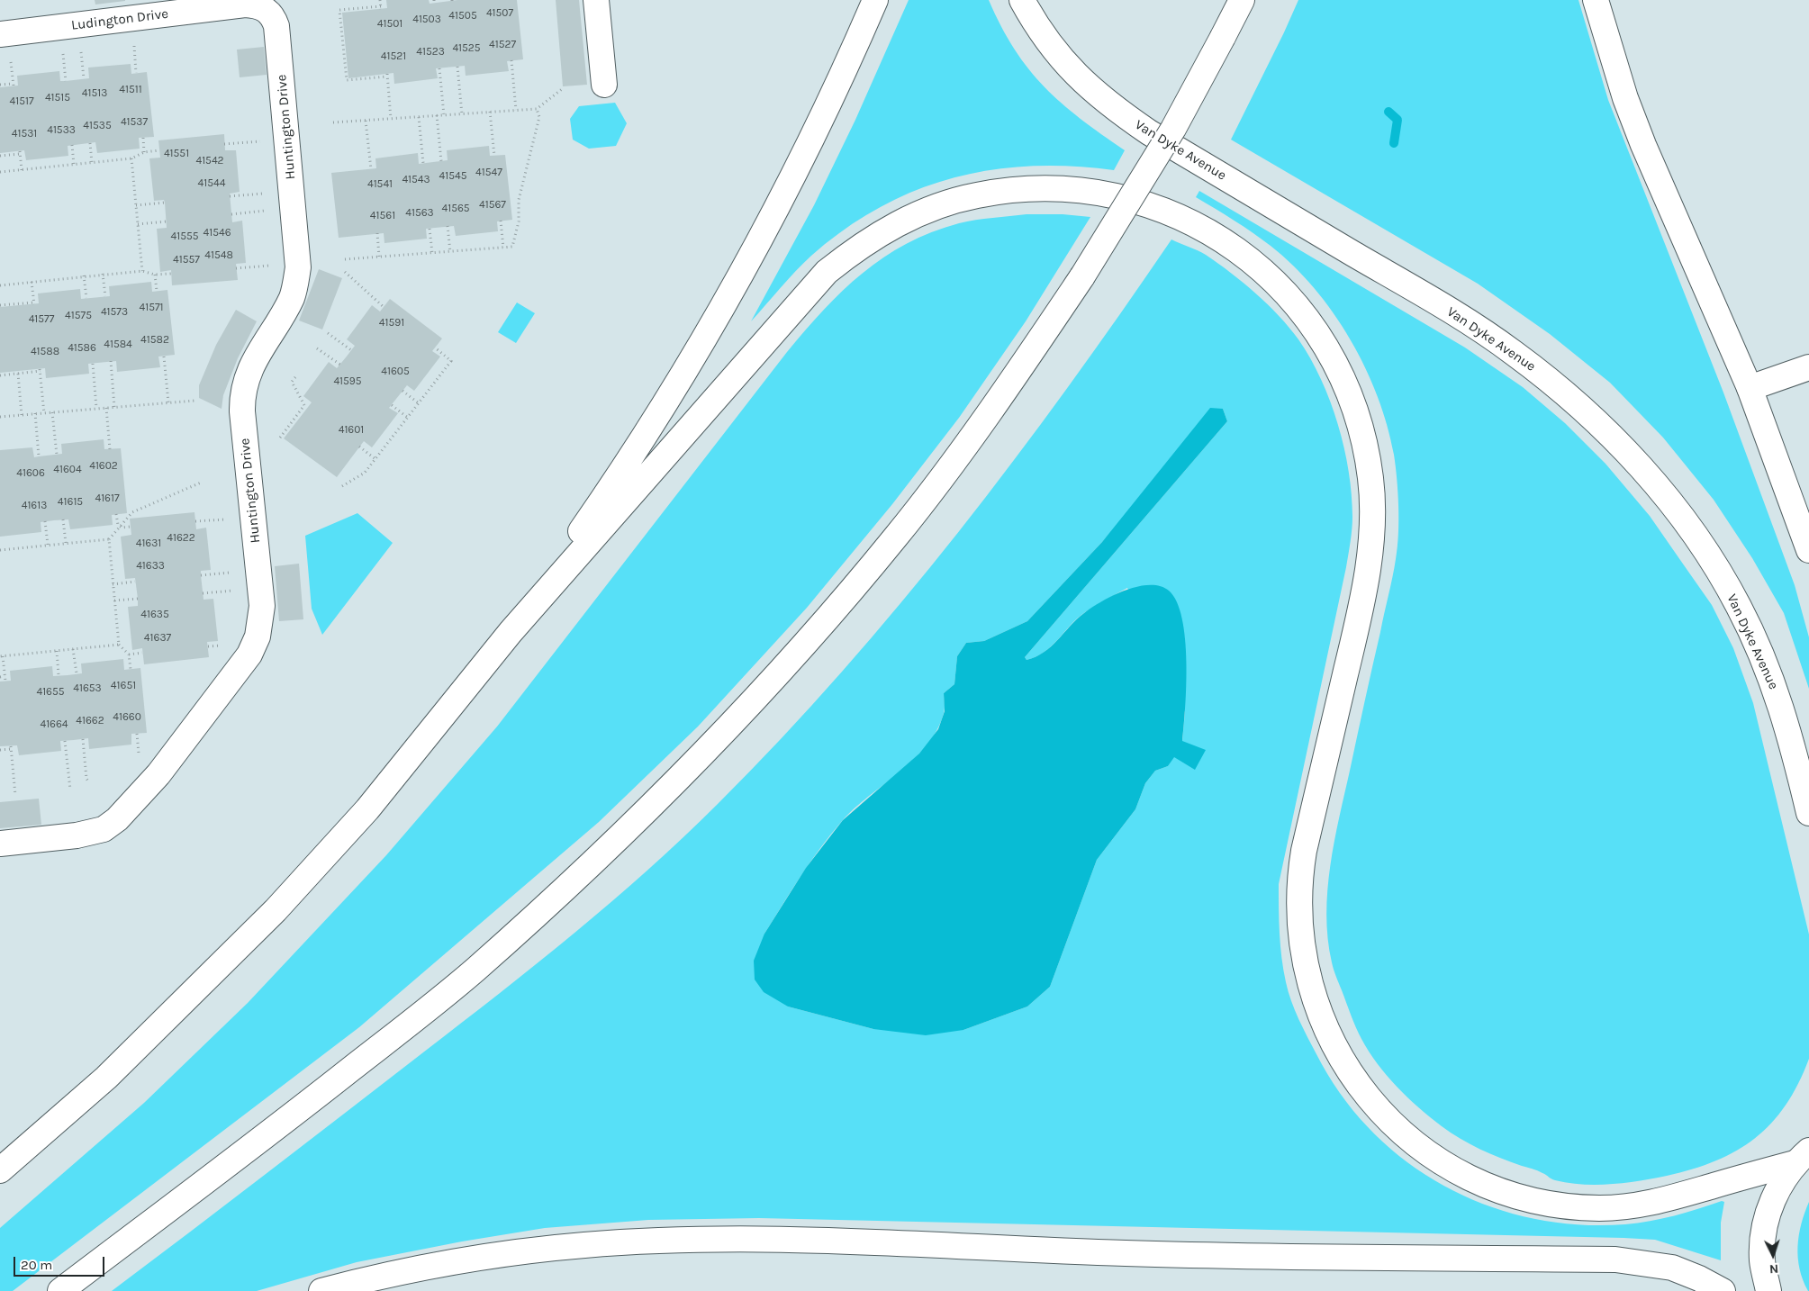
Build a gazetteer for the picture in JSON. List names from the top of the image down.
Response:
{
  "streets": {
    "main road": ["Ludington Drive", "Huntington Drive", "Van Dyke Avenue"]
  },
  "crossings": [
    ["Ludington Drive", "Huntington Drive"]
  ],
  "house_numbers": [
    "41507",
    "41505",
    "41503",
    "41501",
    "41527",
    "41525",
    "41523",
    "41521",
    "41511",
    "41513",
    "41515",
    "41517",
    "41537",
    "41535",
    "41533",
    "41531",
    "41551",
    "41542",
    "41547",
    "41545",
    "41543",
    "41544",
    "41541",
    "41567",
    "41565",
    "41563",
    "41561",
    "41546",
    "41555",
    "41548",
    "41557",
    "41571",
    "41573",
    "41575",
    "41577",
    "41591",
    "41582",
    "41584",
    "41586",
    "41588",
    "41605",
    "41595",
    "41601",
    "41602",
    "41604",
    "41606",
    "41617",
    "41615",
    "41613",
    "41622",
    "41631",
    "41633",
    "41635",
    "41637",
    "41651",
    "41653",
    "41655",
    "41660",
    "41662",
    "41664"
  ],
  "scale_bar": "20 m",
  "north": "bottom"
}
